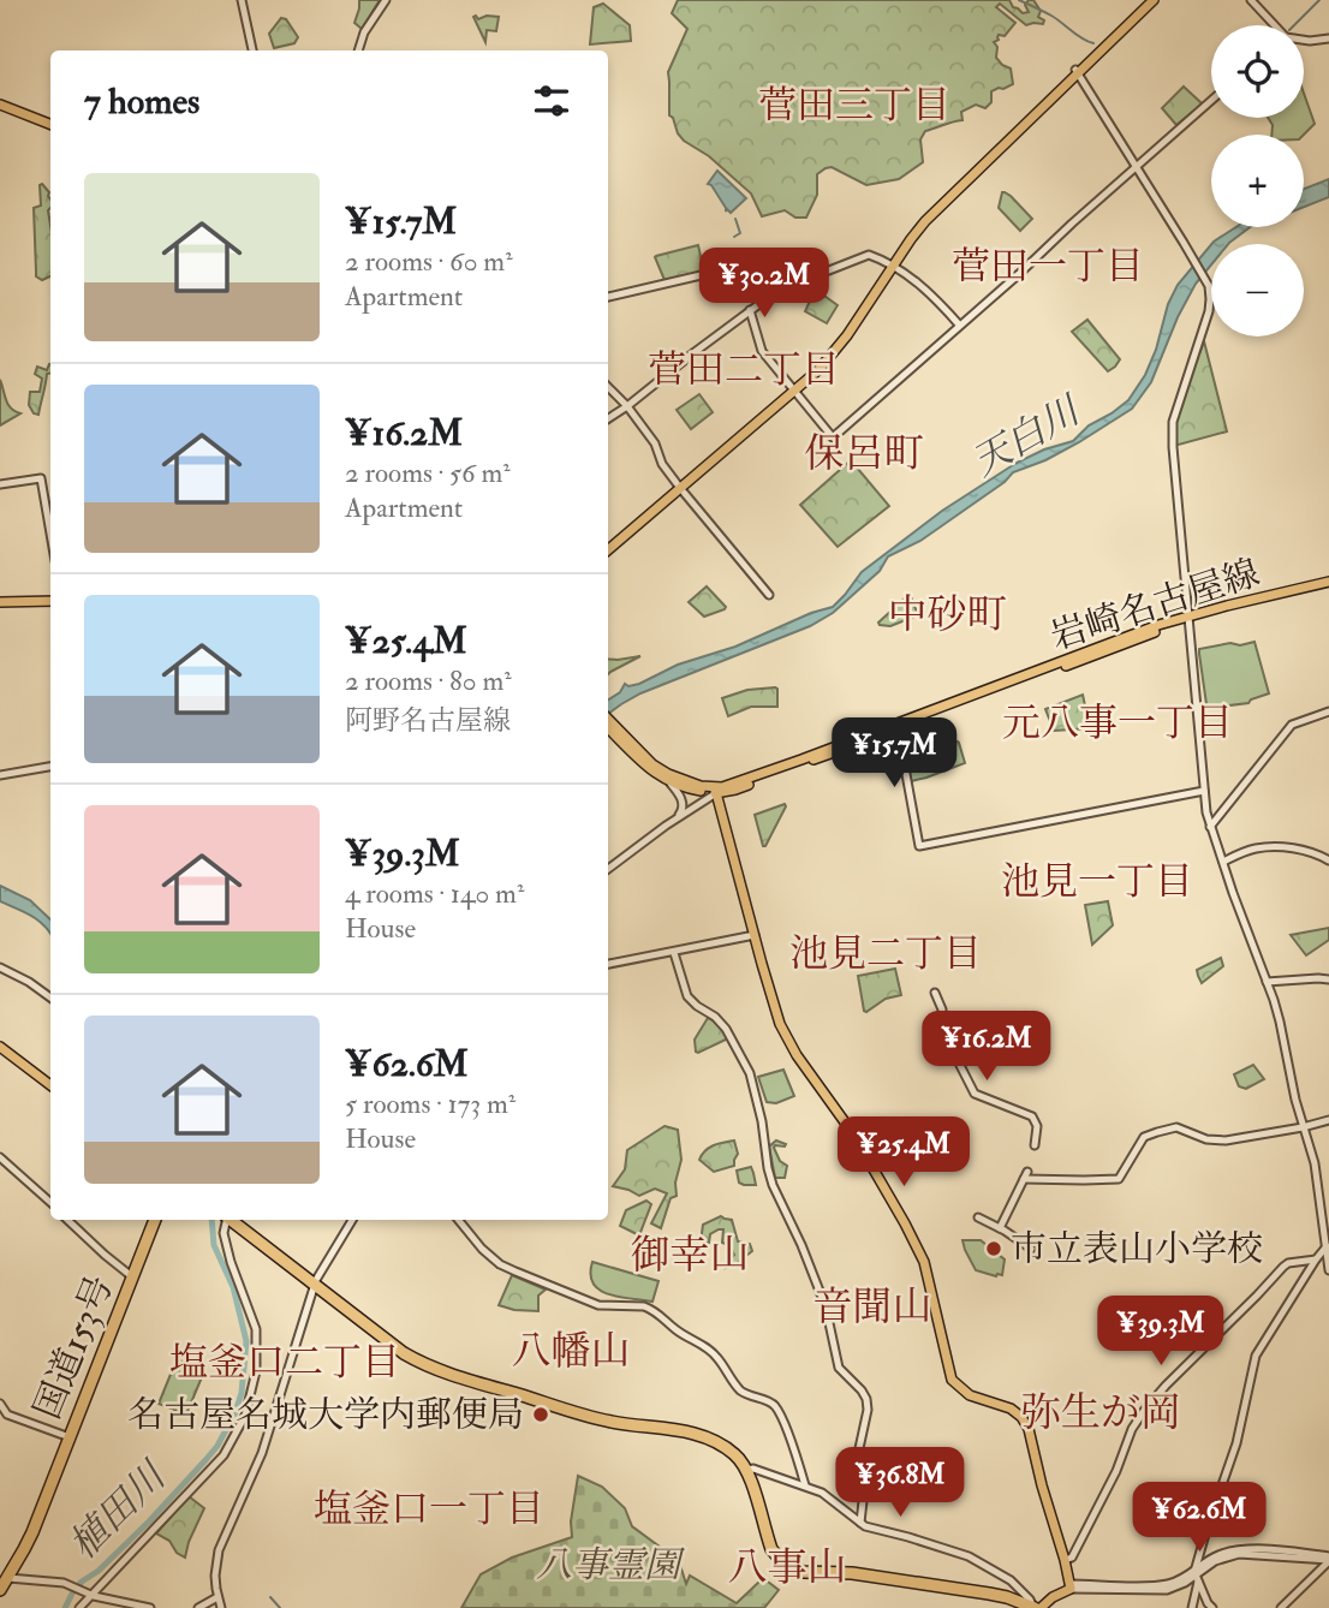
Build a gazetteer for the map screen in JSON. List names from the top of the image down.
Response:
{
  "streets": {
    "highway": ["国道153号"],
    "main road": ["岩崎名古屋線"]
  },
  "districts": [
    "菅田三丁目",
    "菅田一丁目",
    "菅田二丁目",
    "保呂町",
    "中砂町",
    "元八事一丁目",
    "池見一丁目",
    "池見二丁目",
    "御幸山",
    "音聞山",
    "八幡山",
    "塩釜口二丁目",
    "弥生が岡",
    "塩釜口一丁目",
    "八事山"
  ],
  "water": ["天白川", "植田川"],
  "parks": ["八事霊園"],
  "places": ["市立表山小学校", "名古屋名城大学内郵便局"],
  "page": {
    "map_buttons": ["+", "−"],
    "heading": "7 homes",
    "list": [
      {
        "name": "¥15.7M",
        "note": "2 rooms · 60 m² · Apartment"
      },
      {
        "name": "¥16.2M",
        "note": "2 rooms · 56 m² · Apartment"
      },
      {
        "name": "¥25.4M",
        "note": "2 rooms · 80 m² · 阿野名古屋線"
      },
      {
        "name": "¥39.3M",
        "note": "4 rooms · 140 m² · House"
      },
      {
        "name": "¥62.6M",
        "note": "5 rooms · 173 m² · House"
      }
    ],
    "price": [
      "¥30.2M",
      "¥15.7M",
      "¥16.2M",
      "¥25.4M",
      "¥39.3M",
      "¥36.8M",
      "¥62.6M"
    ]
  }
}
